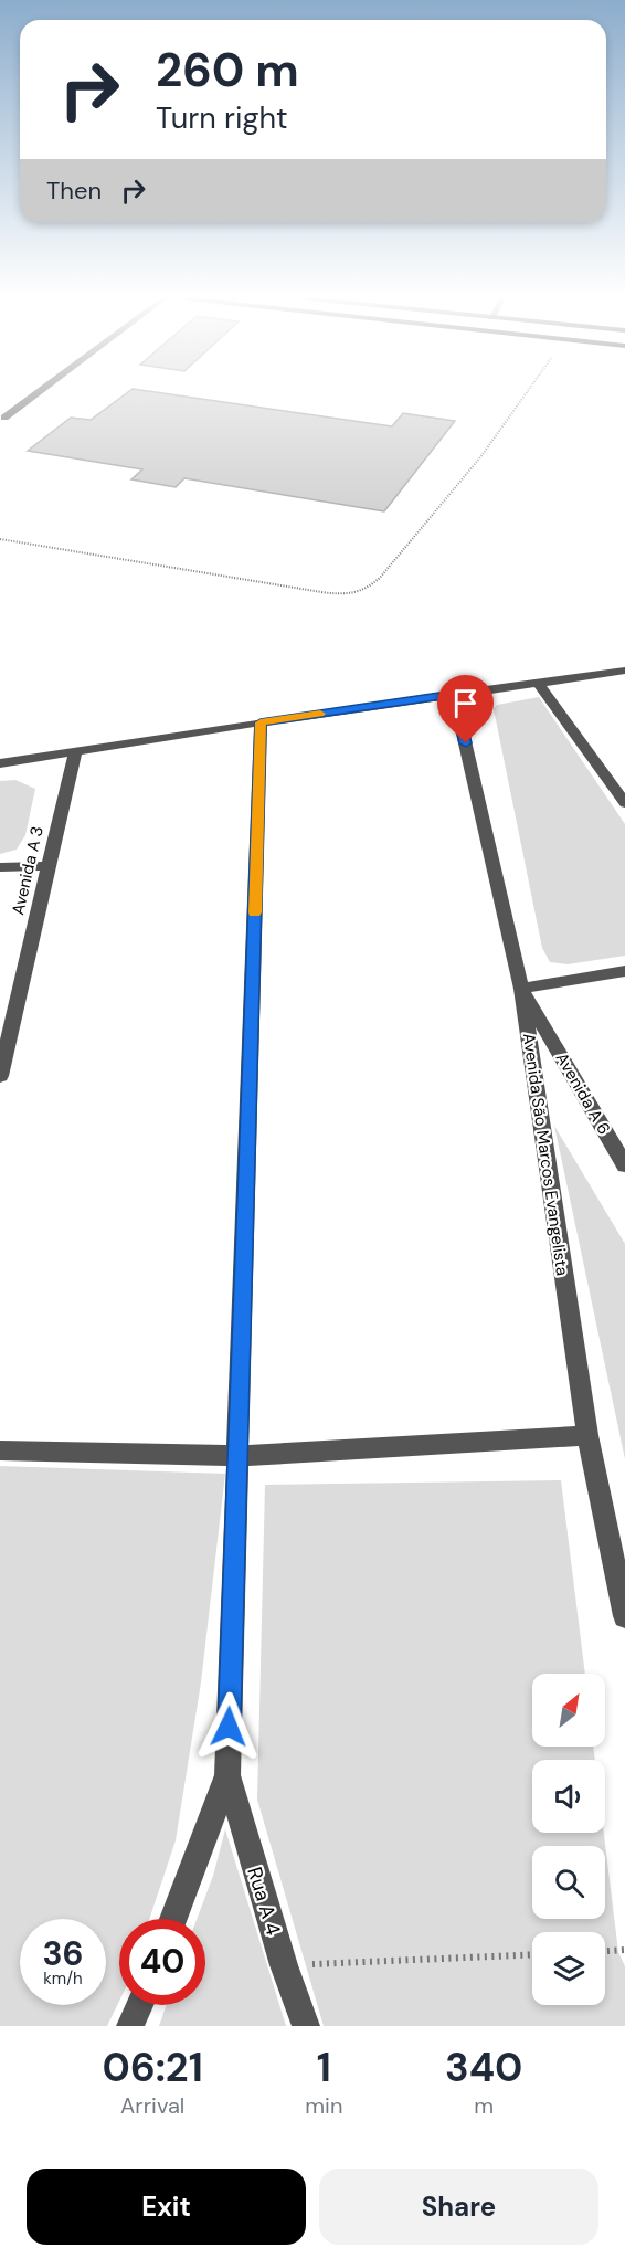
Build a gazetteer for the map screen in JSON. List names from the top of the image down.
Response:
{
  "streets": {
    "street": [
      "Avenida A 3",
      "Avenida A 6",
      "Avenida São Marcos Evangelista",
      "Rua A 4"
    ]
  },
  "crossings": [
    ["Avenida A 6", "Avenida São Marcos Evangelista"]
  ],
  "north": "top right",
  "page": {
    "turn": ["260 m", "Turn right"],
    "then": "Then",
    "speed": "36 km/h",
    "limit": "40",
    "eta": [
      "06:21",
      "Arrival",
      "1",
      "min",
      "340",
      "m"
    ],
    "buttons": ["Exit", "Share"]
  }
}
